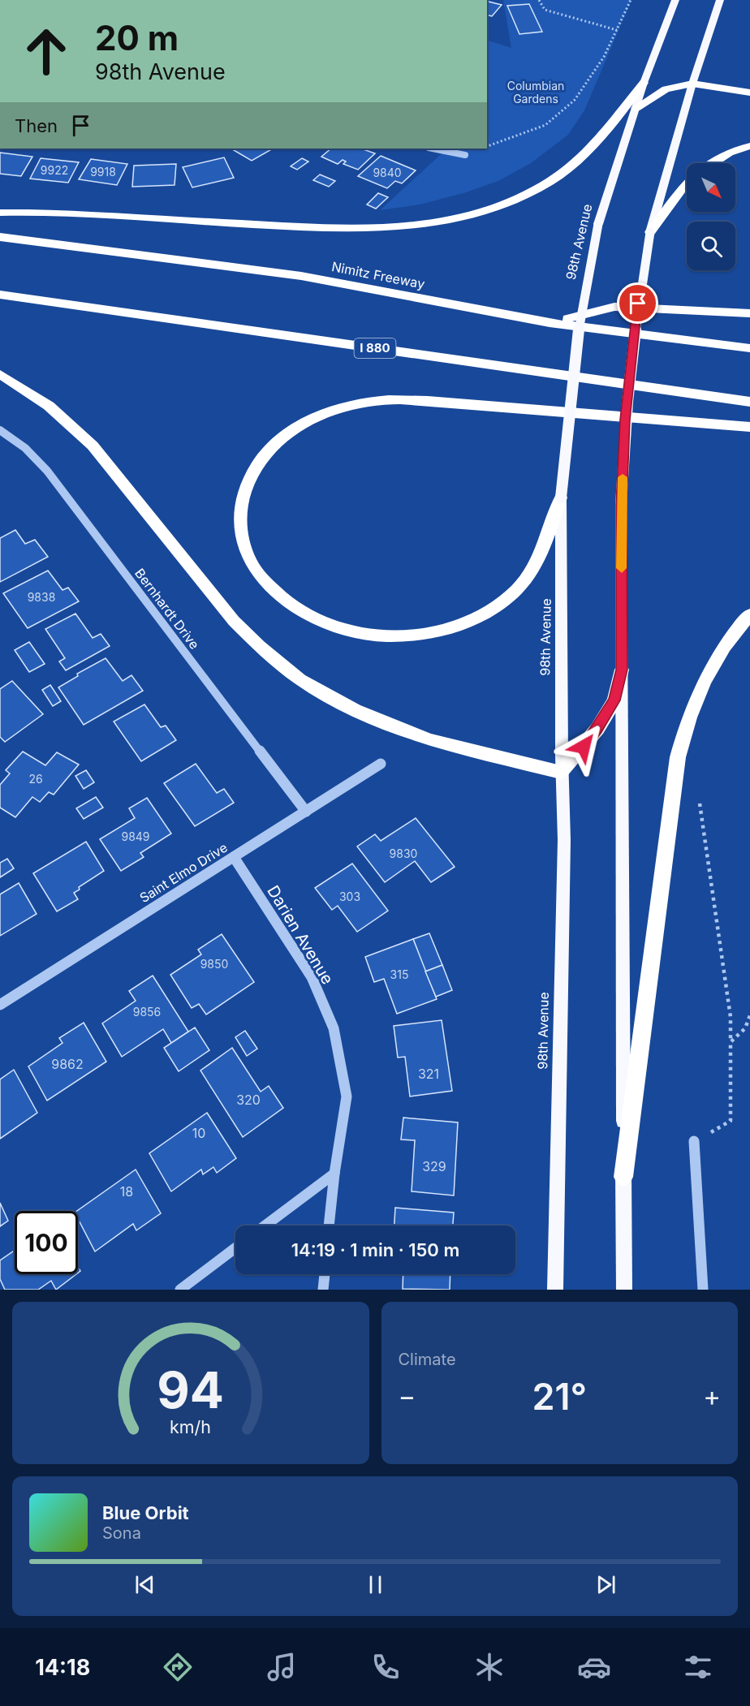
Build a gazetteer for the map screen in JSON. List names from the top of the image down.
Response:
{
  "streets": {
    "highway": ["Nimitz Freeway", "I 880"],
    "main road": ["98th Avenue"],
    "street": ["Bernhardt Drive", "Saint Elmo Drive", "Darien Avenue"]
  },
  "crossings": [
    ["Bernhardt Drive", "Saint Elmo Drive"],
    ["Saint Elmo Drive", "Darien Avenue"]
  ],
  "parks": ["Columbian Gardens"],
  "house_numbers": [
    "9922",
    "9918",
    "9840",
    "9838",
    "26",
    "9849",
    "9830",
    "303",
    "9850",
    "315",
    "9856",
    "9862",
    "321",
    "320",
    "10",
    "329",
    "18"
  ],
  "north": "bottom right",
  "page": {
    "turn": ["20 m", "98th Avenue"],
    "then": "Then",
    "limit": "100",
    "trip": "14:19 · 1 min · 150 m",
    "tile": "Climate",
    "heat": ["−", "21°", "+"],
    "song": ["Blue Orbit", "Sona"],
    "tabs": "14:18",
    "gauge": ["94", "km/h"]
  }
}
